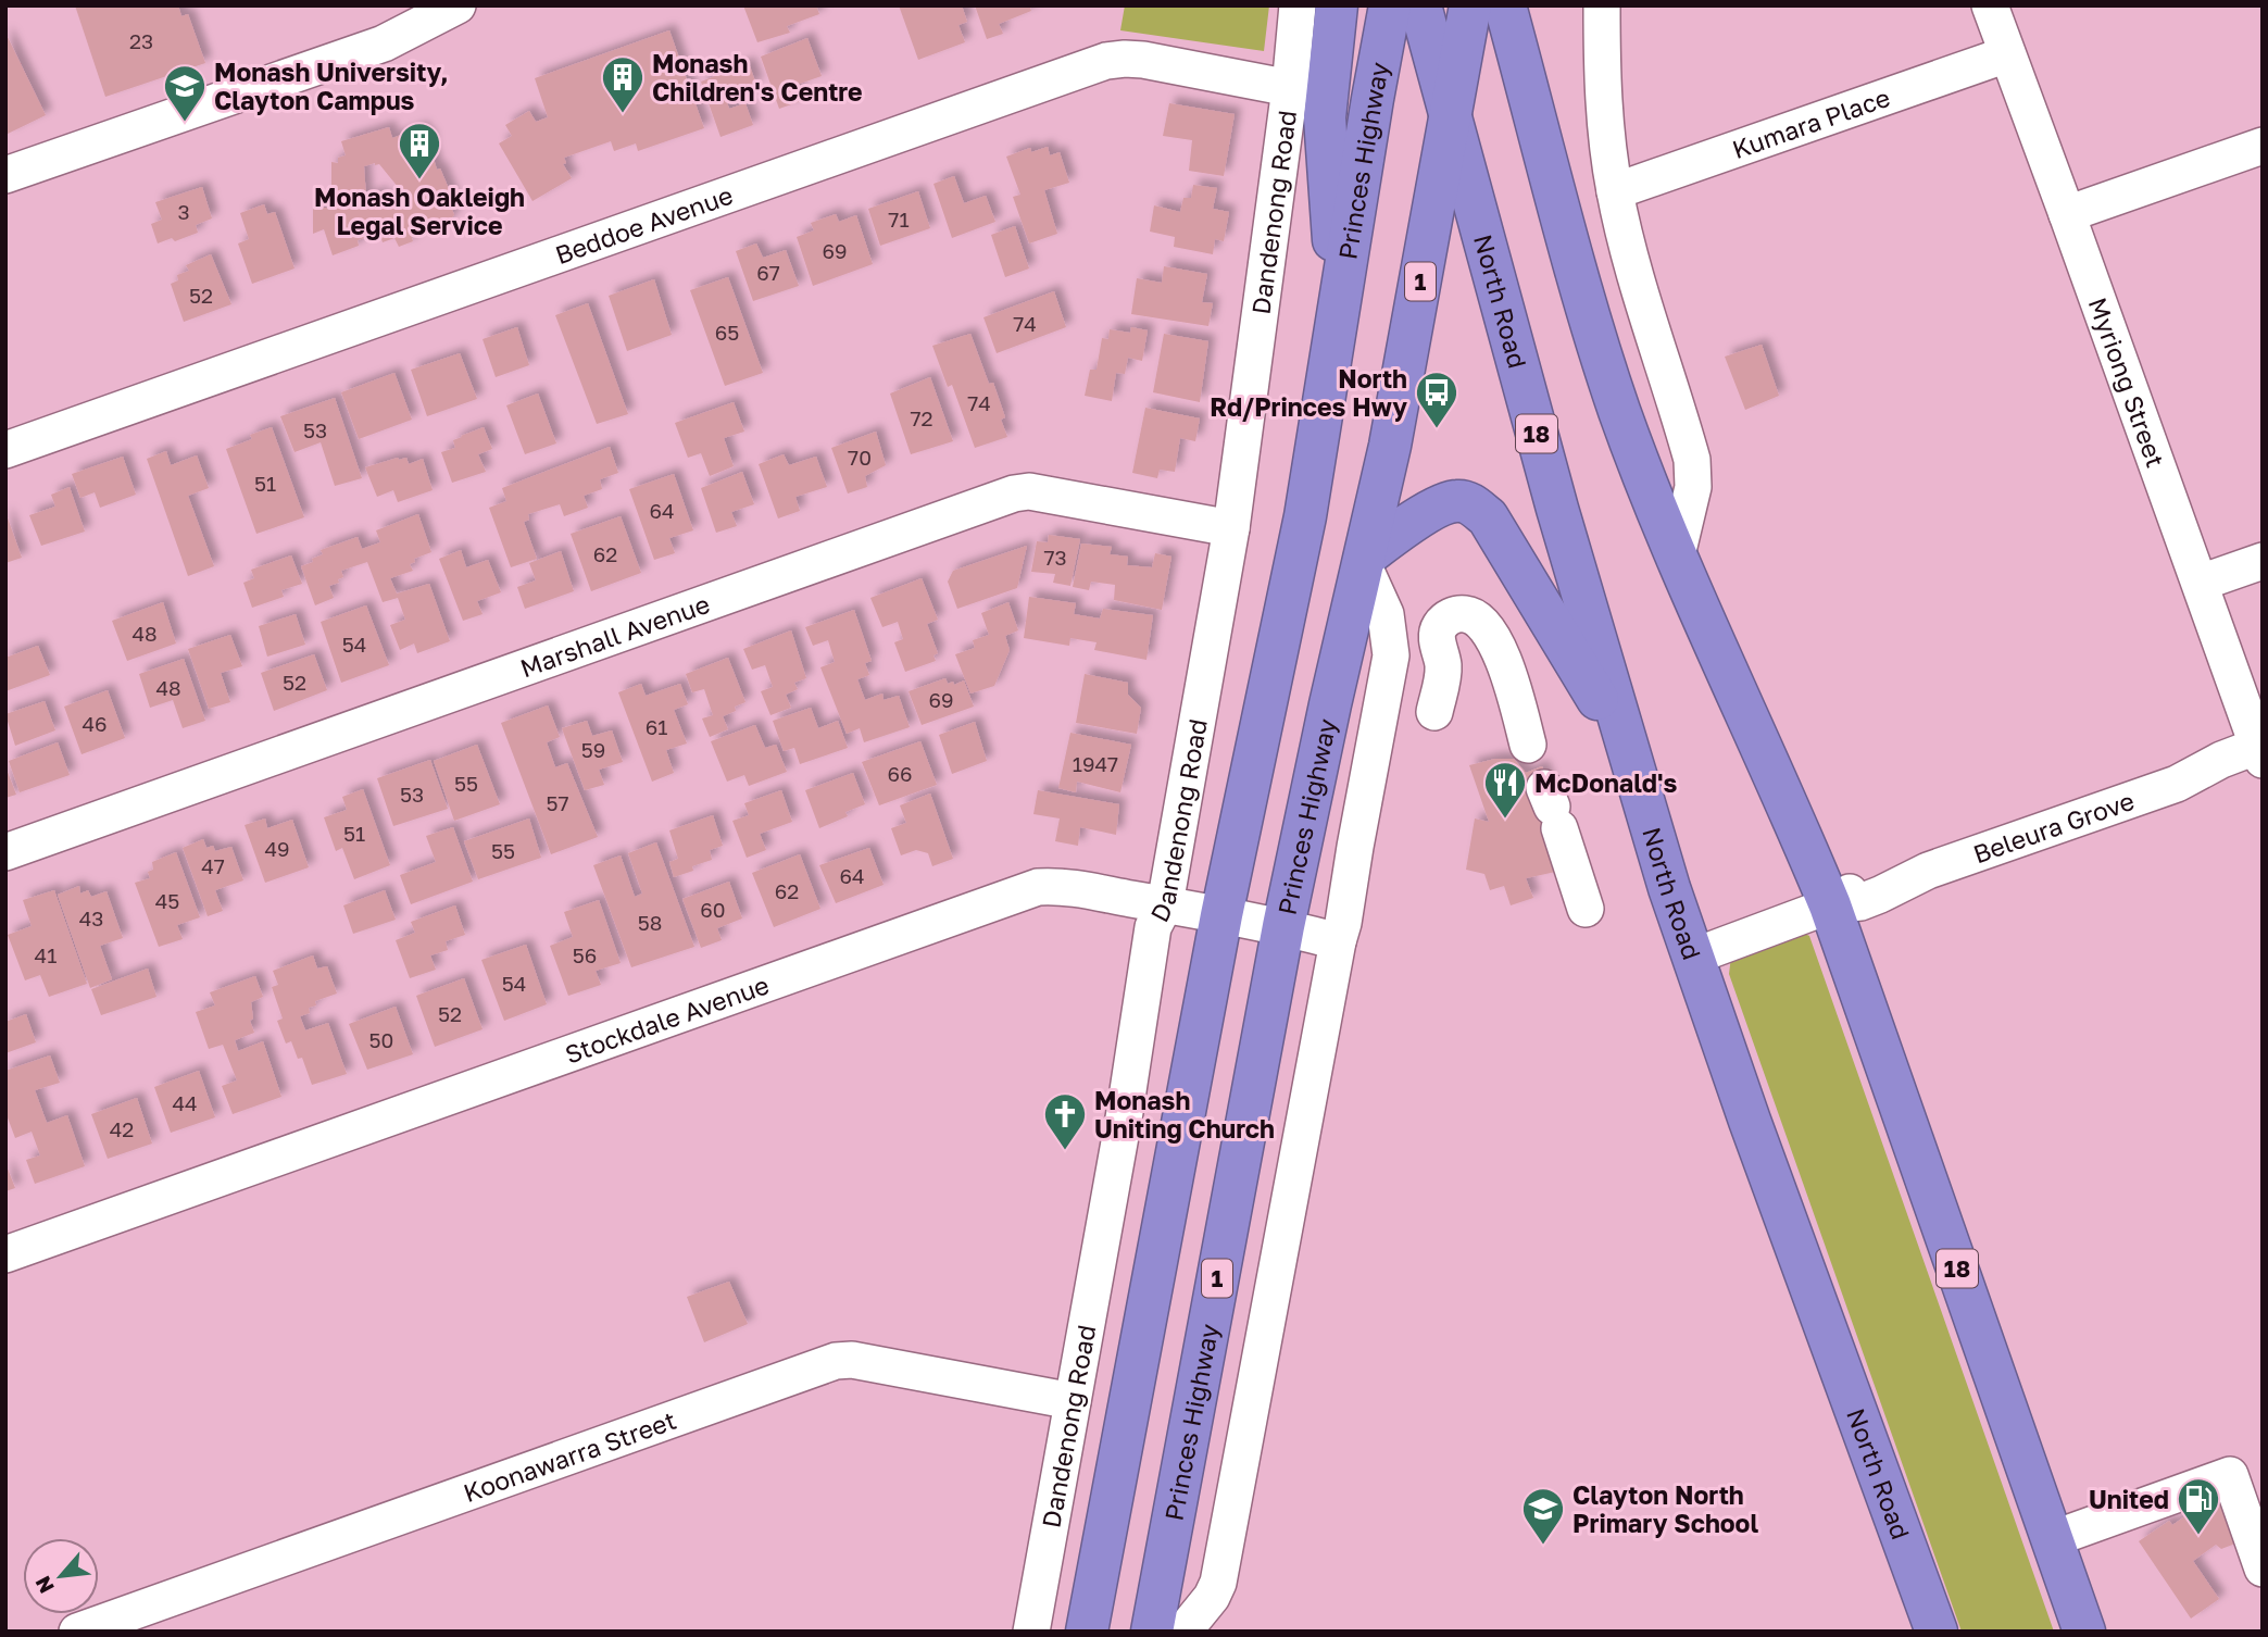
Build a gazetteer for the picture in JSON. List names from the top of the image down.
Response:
{
  "streets": {
    "highway": [
      "Princes Highway",
      "1",
      "North Road",
      "18"
    ],
    "street": [
      "Kumara Place",
      "Dandenong Road",
      "Beddoe Avenue",
      "Myriong Street",
      "Marshall Avenue",
      "Beleura Grove",
      "Stockdale Avenue",
      "Koonawarra Street"
    ]
  },
  "crossings": [
    ["Kumara Place", "Myriong Street"],
    ["Princes Highway", "North Road"],
    ["Princes Highway", "Stockdale Avenue"],
    ["Dandenong Road", "Beddoe Avenue"],
    ["Dandenong Road", "Marshall Avenue"],
    ["Dandenong Road", "Stockdale Avenue"],
    ["Dandenong Road", "Koonawarra Street"],
    ["North Road", "Beleura Grove"],
    ["Myriong Street", "Beleura Grove"],
    ["18", "Beleura Grove"]
  ],
  "places": {
    "building": ["Monash Children's Centre", "Monash Oakleigh Legal Service"],
    "school or university": ["Monash University, Clayton Campus", "Clayton North Primary School"],
    "bus stop": ["North Rd/Princes Hwy"],
    "restaurant": ["McDonald's"],
    "church": ["Monash Uniting Church"],
    "fuel station": ["United"]
  },
  "house_numbers": [
    "23",
    "3",
    "71",
    "69",
    "67",
    "52",
    "74",
    "65",
    "74",
    "72",
    "53",
    "70",
    "51",
    "64",
    "62",
    "73",
    "48",
    "54",
    "52",
    "48",
    "69",
    "46",
    "61",
    "59",
    "1947",
    "66",
    "55",
    "53",
    "57",
    "51",
    "49",
    "55",
    "47",
    "64",
    "62",
    "45",
    "60",
    "43",
    "58",
    "41",
    "56",
    "54",
    "52",
    "50",
    "44",
    "42"
  ],
  "north": "bottom left"
}
